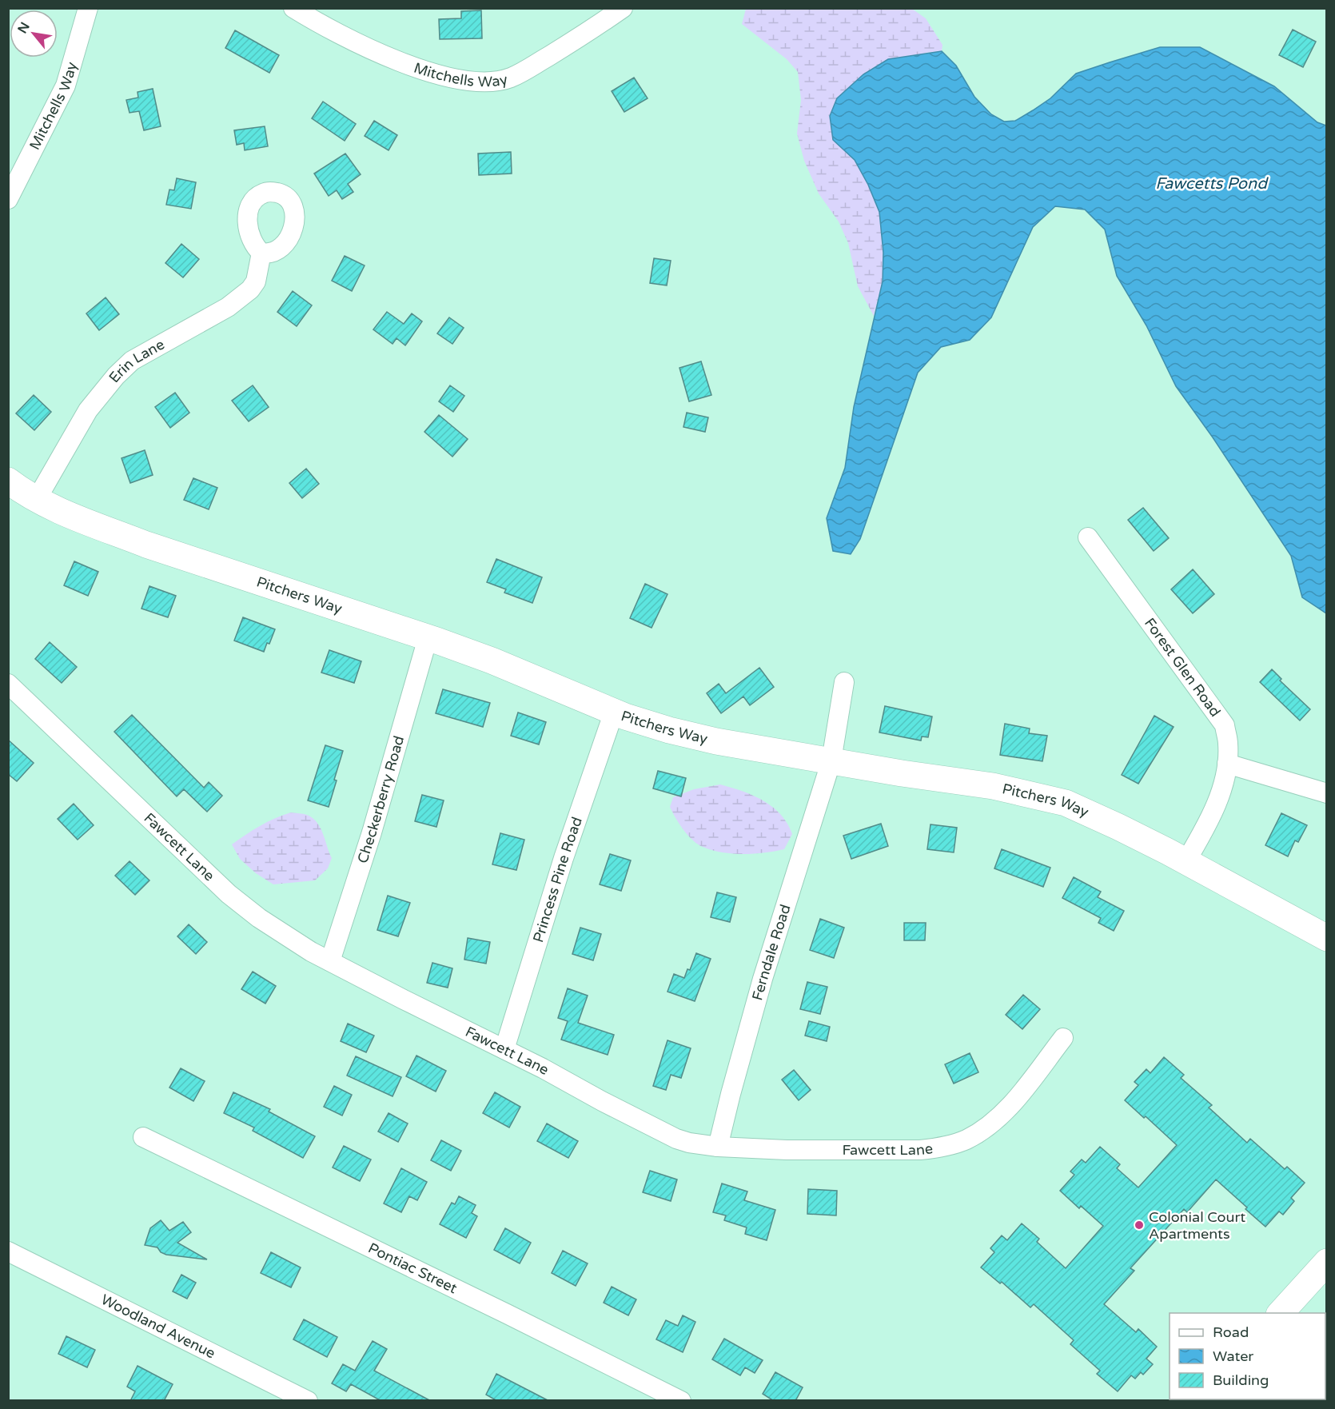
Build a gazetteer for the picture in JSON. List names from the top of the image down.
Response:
{
  "streets": {
    "main road": ["Pitchers Way"],
    "street": [
      "Mitchells Way",
      "Erin Lane",
      "Forest Glen Road",
      "Checkerberry Road",
      "Fawcett Lane",
      "Princess Pine Road",
      "Ferndale Road",
      "Pontiac Street",
      "Woodland Avenue"
    ]
  },
  "crossings": [
    ["Erin Lane", "Pitchers Way"],
    ["Pitchers Way", "Forest Glen Road"],
    ["Pitchers Way", "Checkerberry Road"],
    ["Pitchers Way", "Princess Pine Road"],
    ["Pitchers Way", "Ferndale Road"],
    ["Checkerberry Road", "Fawcett Lane"],
    ["Fawcett Lane", "Princess Pine Road"],
    ["Fawcett Lane", "Ferndale Road"]
  ],
  "water": ["Fawcetts Pond"],
  "places": ["Colonial Court Apartments"],
  "legend": ["Road", "Water", "Building"],
  "north": "top left"
}
